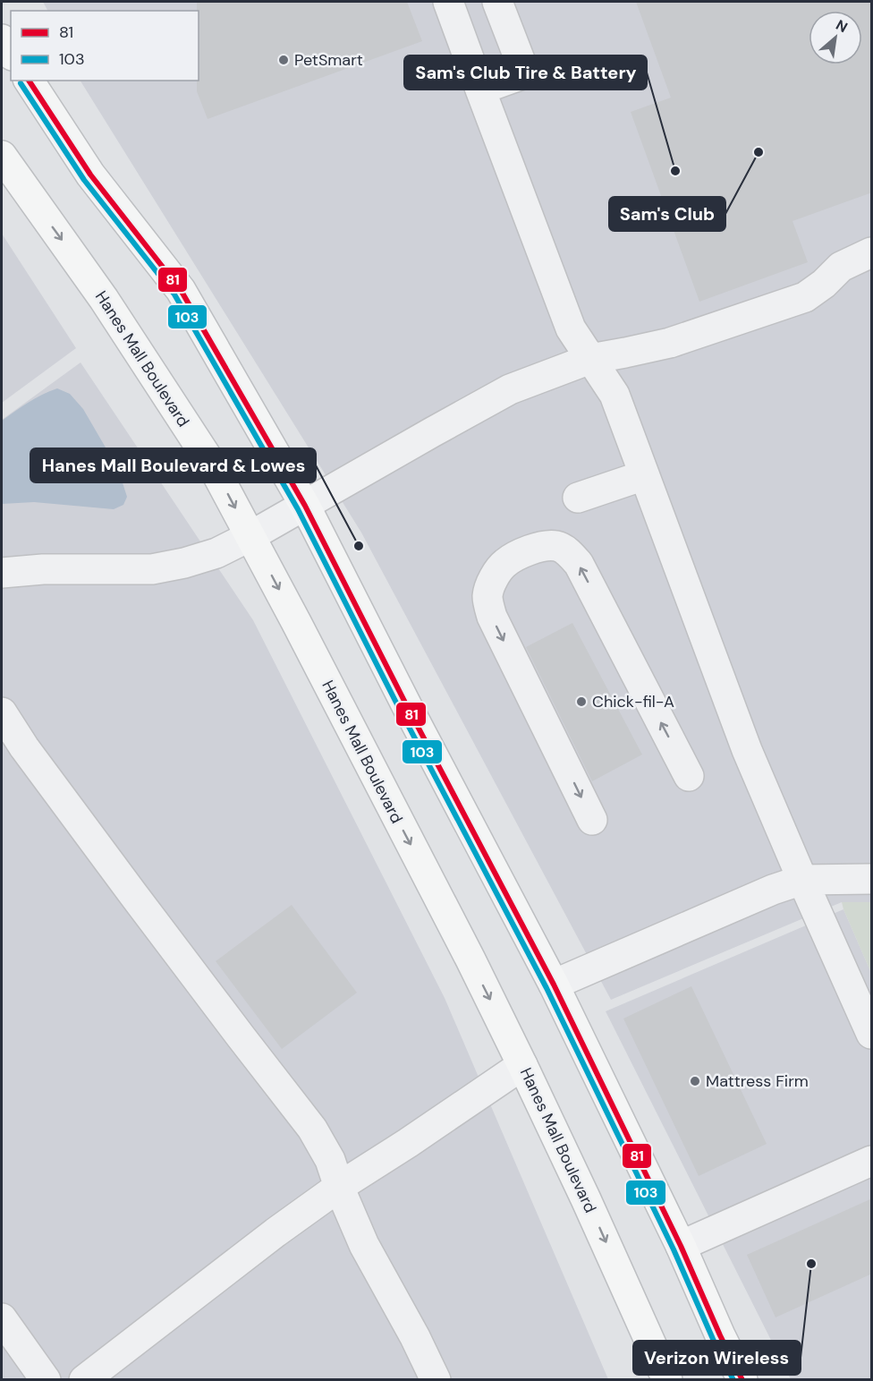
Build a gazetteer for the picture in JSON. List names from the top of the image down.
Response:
{
  "streets": {
    "main road": ["Hanes Mall Boulevard"]
  },
  "places": [
    "PetSmart",
    "Sam's Club",
    "Sam's Club Tire & Battery",
    "Hanes Mall Boulevard & Lowes",
    "Chick-fil-A",
    "Mattress Firm",
    "Verizon Wireless"
  ],
  "lines": ["transit line 81", "transit line 103"],
  "legend": ["81", "103"],
  "north": "top right"
}
